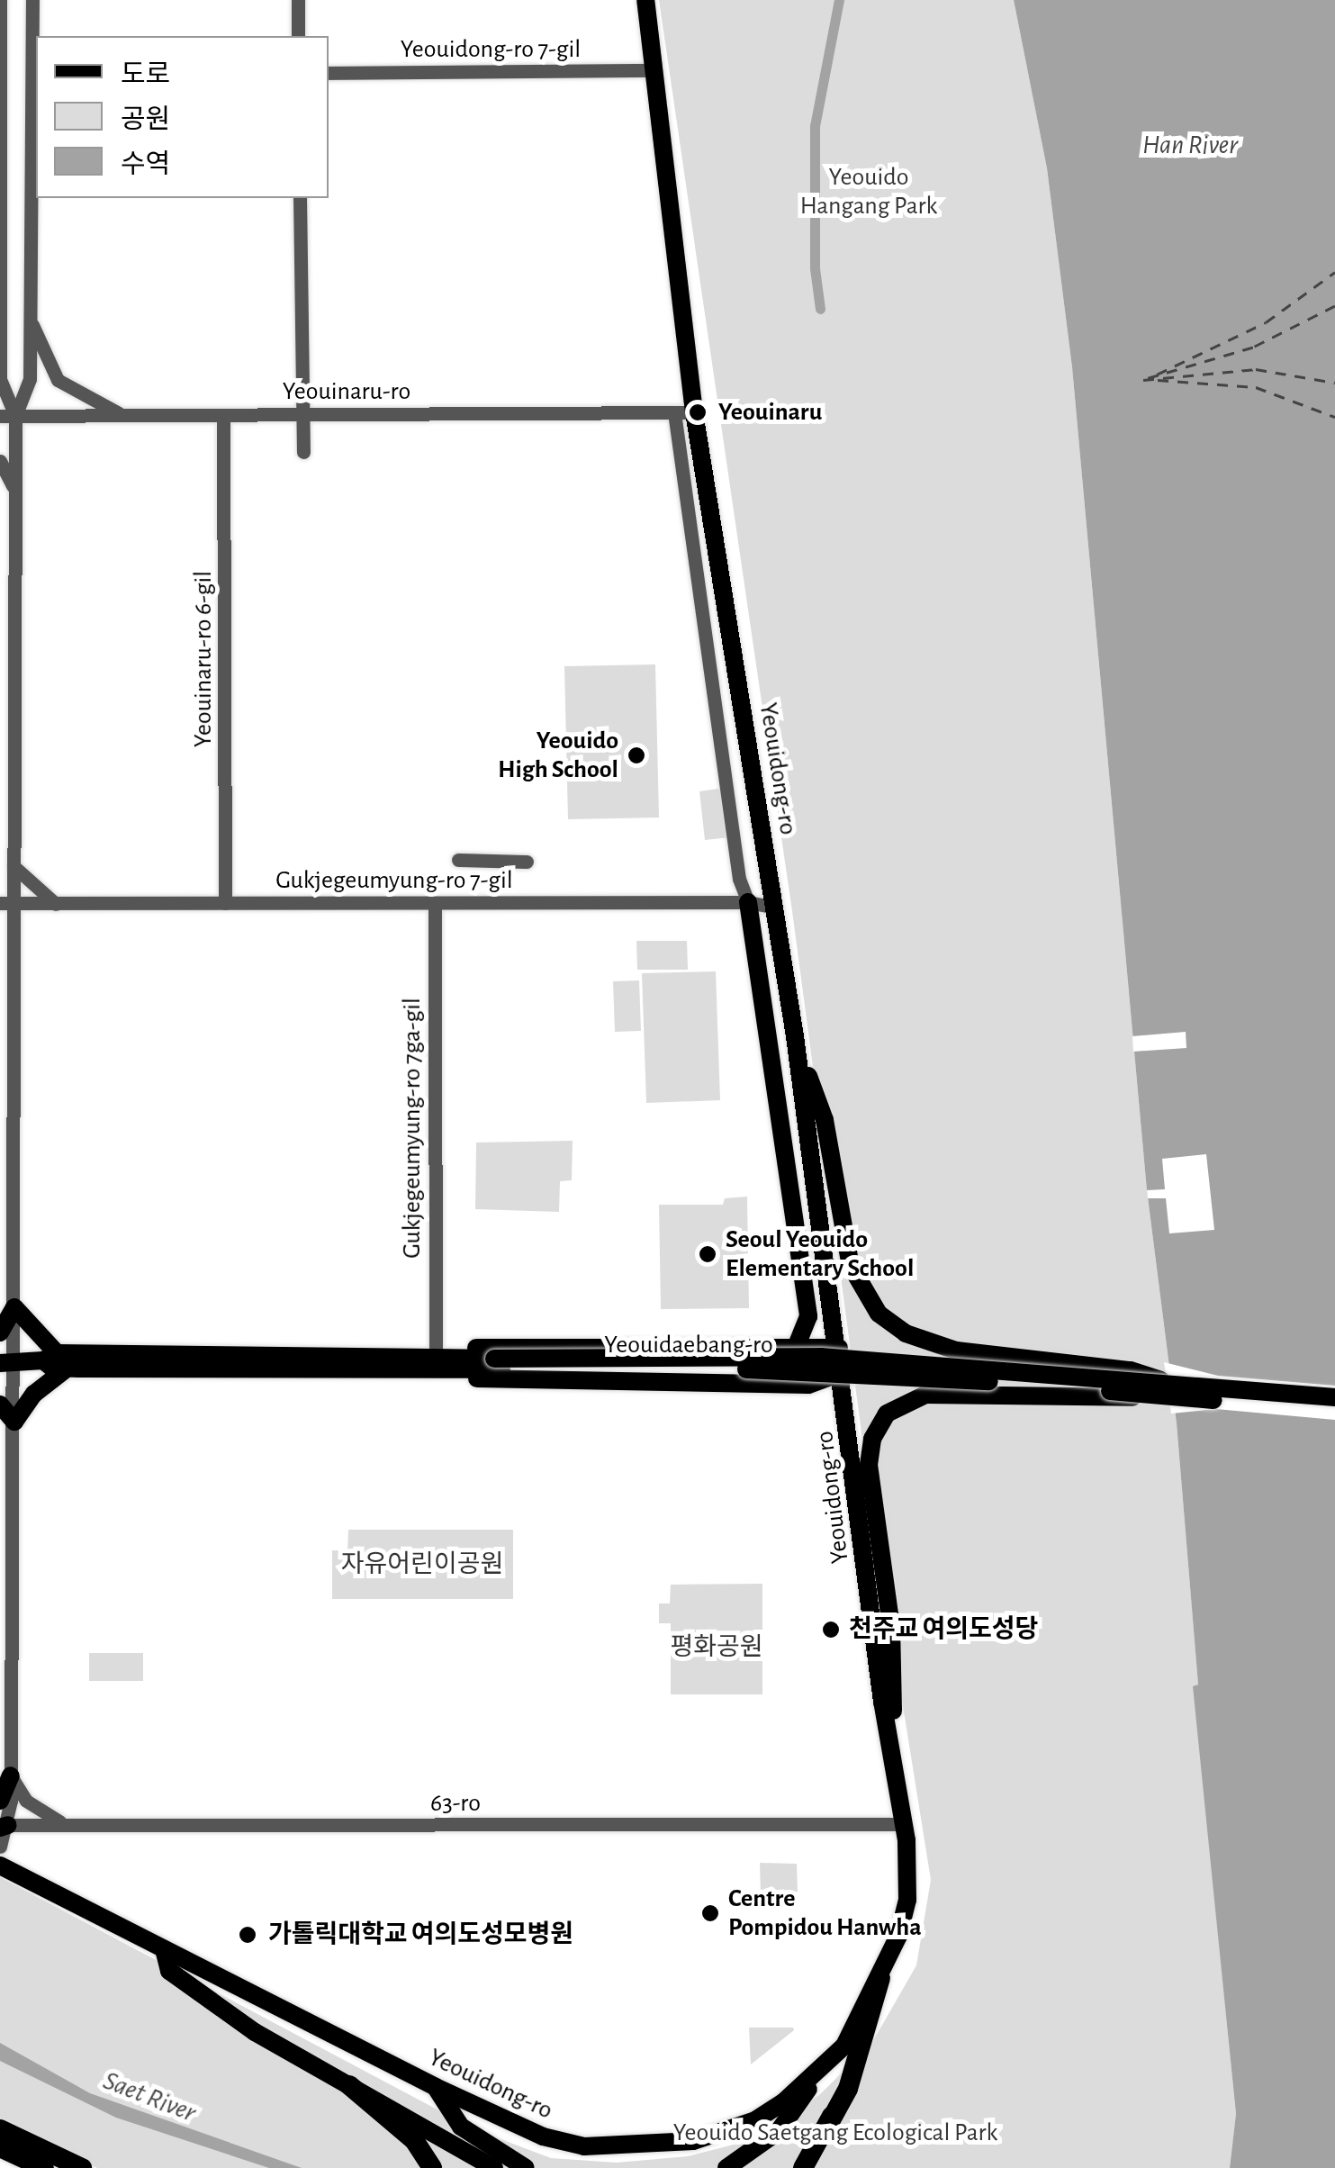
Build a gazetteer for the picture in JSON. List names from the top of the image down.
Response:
{
  "streets": {
    "main road": ["Yeouidong-ro", "Yeouidaebang-ro"],
    "street": [
      "Yeouidong-ro 7-gil",
      "Yeouinaru-ro",
      "Yeouinaru-ro 6-gil",
      "Gukjegeumyung-ro 7-gil",
      "Gukjegeumyung-ro 7ga-gil",
      "63-ro"
    ]
  },
  "crossings": [
    ["Yeouidong-ro 7-gil", "Yeouidong-ro"],
    ["Yeouinaru-ro", "Yeouinaru-ro 6-gil"],
    ["Yeouinaru-ro", "Yeouidong-ro"],
    ["Yeouinaru-ro 6-gil", "Gukjegeumyung-ro 7-gil"],
    ["Yeouidong-ro", "Gukjegeumyung-ro 7-gil"],
    ["Yeouidong-ro", "63-ro"],
    ["Gukjegeumyung-ro 7-gil", "Gukjegeumyung-ro 7ga-gil"],
    ["Gukjegeumyung-ro 7ga-gil", "Yeouidaebang-ro"]
  ],
  "water": ["Han River", "Saet River"],
  "parks": [
    "Yeouido Hangang Park",
    "자유어린이공원",
    "평화공원",
    "Yeouido Saetgang Ecological Park"
  ],
  "places": [
    "Yeouinaru",
    "Yeouido High School",
    "Seoul Yeouido Elementary School",
    "천주교 여의도성당",
    "Centre Pompidou Hanwha",
    "가톨릭대학교 여의도성모병원"
  ],
  "legend": ["도로", "공원", "수역"]
}
